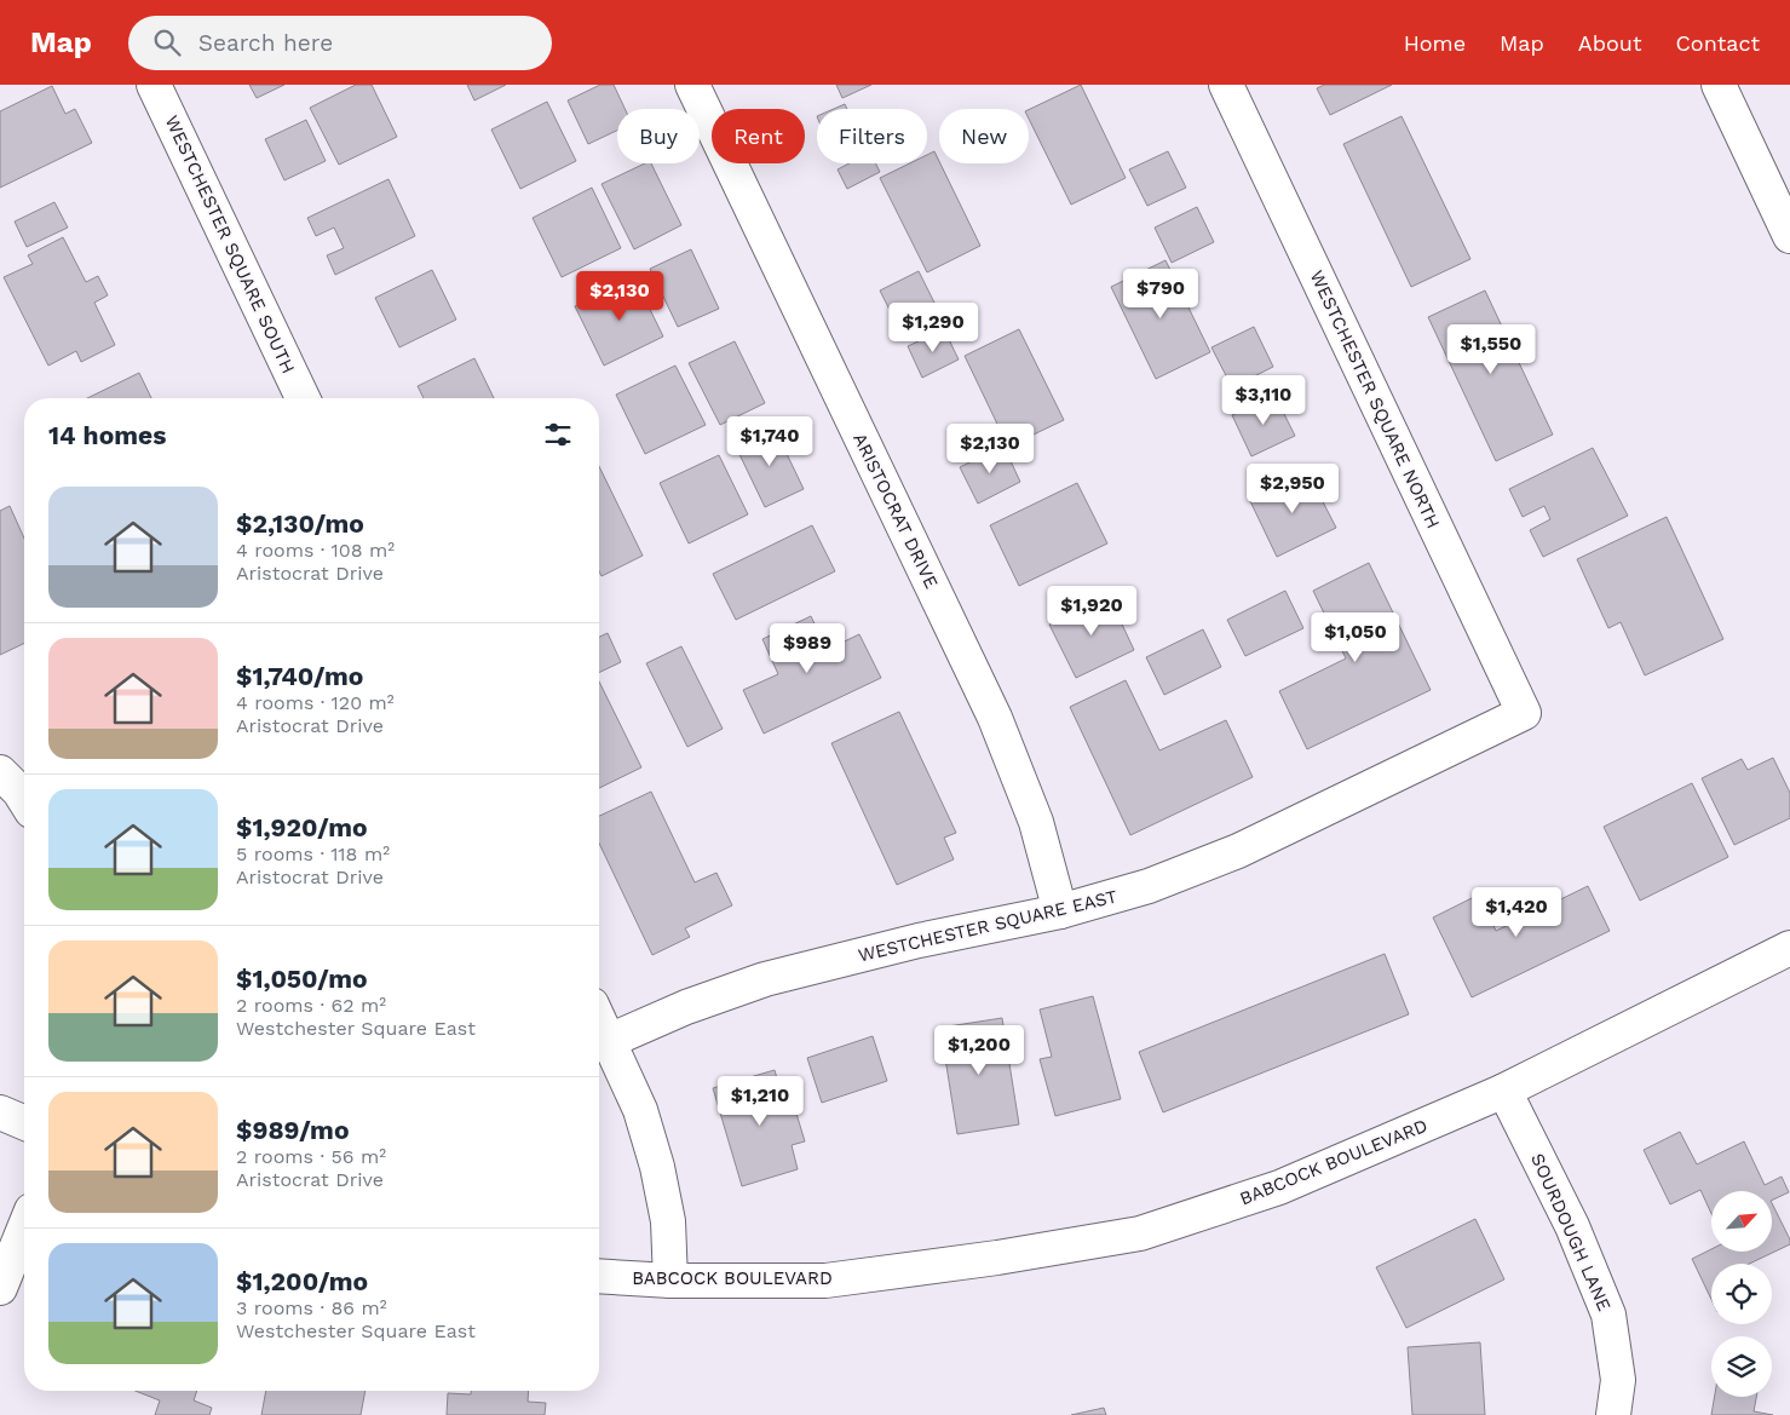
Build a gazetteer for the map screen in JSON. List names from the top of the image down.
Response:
{
  "streets": {
    "street": [
      "WESTCHESTER SQUARE SOUTH",
      "WESTCHESTER SQUARE NORTH",
      "ARISTOCRAT DRIVE",
      "WESTCHESTER SQUARE EAST",
      "BABCOCK BOULEVARD",
      "SOURDOUGH LANE"
    ]
  },
  "crossings": [
    ["WESTCHESTER SQUARE NORTH", "WESTCHESTER SQUARE EAST"],
    ["ARISTOCRAT DRIVE", "WESTCHESTER SQUARE EAST"],
    ["BABCOCK BOULEVARD", "SOURDOUGH LANE"]
  ],
  "north": "top right",
  "page": {
    "header": "Map",
    "search": "Search here",
    "nav": [
      "Home",
      "Map",
      "About",
      "Contact"
    ],
    "chip": [
      "Buy",
      "Rent",
      "Filters",
      "New"
    ],
    "price": [
      "$790",
      "$2,130",
      "$1,290",
      "$1,550",
      "$3,110",
      "$1,740",
      "$2,130",
      "$2,950",
      "$1,920",
      "$1,050",
      "$989",
      "$1,420",
      "$1,200",
      "$1,210"
    ],
    "heading": "14 homes",
    "list": [
      {
        "name": "$2,130/mo",
        "note": "4 rooms · 108 m² · Aristocrat Drive"
      },
      {
        "name": "$1,740/mo",
        "note": "4 rooms · 120 m² · Aristocrat Drive"
      },
      {
        "name": "$1,920/mo",
        "note": "5 rooms · 118 m² · Aristocrat Drive"
      },
      {
        "name": "$1,050/mo",
        "note": "2 rooms · 62 m² · Westchester Square East"
      },
      {
        "name": "$989/mo",
        "note": "2 rooms · 56 m² · Aristocrat Drive"
      },
      {
        "name": "$1,200/mo",
        "note": "3 rooms · 86 m² · Westchester Square East"
      }
    ]
  }
}
